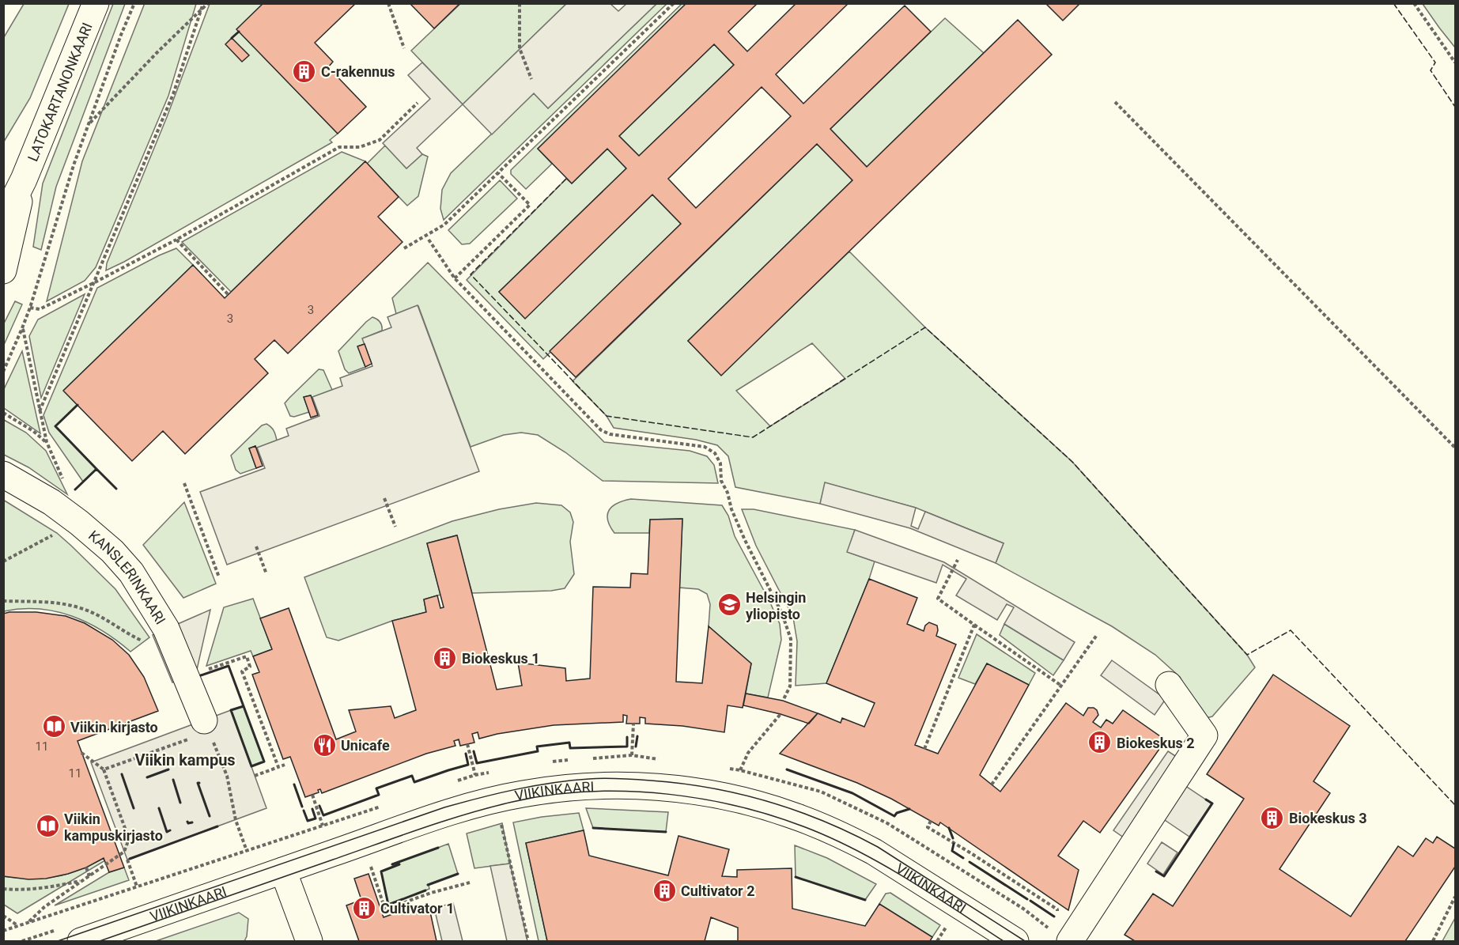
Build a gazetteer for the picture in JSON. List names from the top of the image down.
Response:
{
  "streets": {
    "street": ["LATOKARTANONKAARI", "KANSLERINKAARI", "VIIKINKAARI"]
  },
  "districts": ["Viikin kampus"],
  "places": {
    "building": [
      "C-rakennus",
      "Biokeskus 1",
      "Biokeskus 2",
      "Biokeskus 3",
      "Cultivator 2",
      "Cultivator 1"
    ],
    "school or university": ["Helsingin yliopisto"],
    "library": ["Viikin kirjasto", "Viikin kampuskirjasto"],
    "restaurant": ["Unicafe"]
  },
  "house_numbers": [
    "3",
    "3",
    "11",
    "11"
  ]
}
